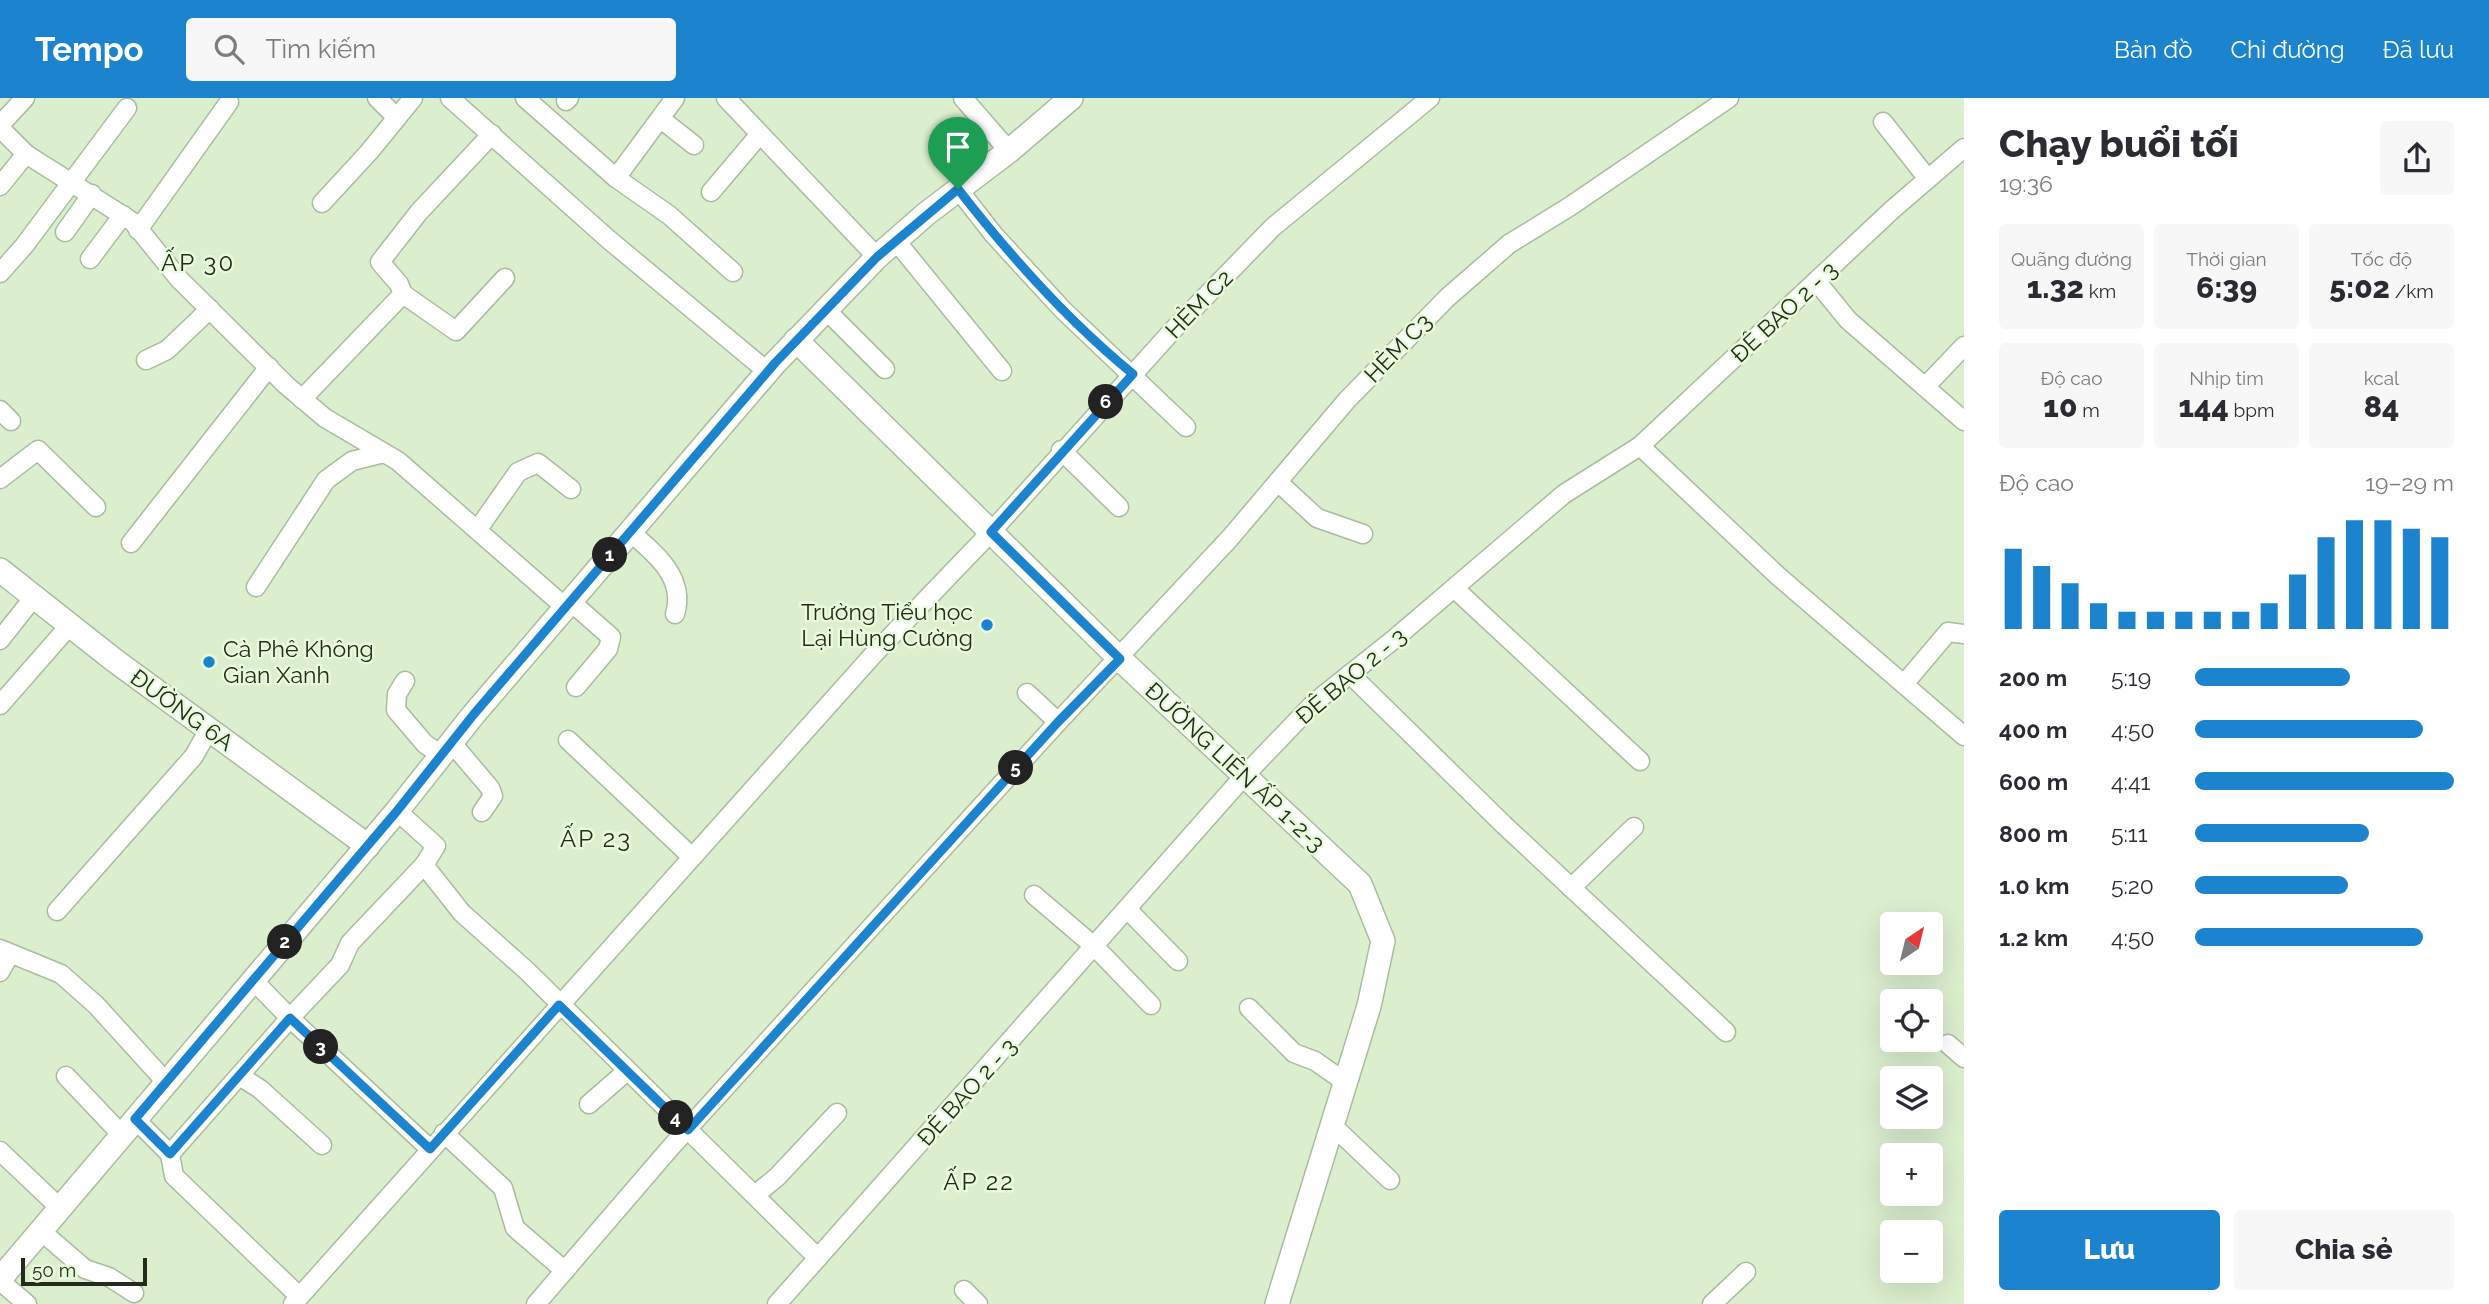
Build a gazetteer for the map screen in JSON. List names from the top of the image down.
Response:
{
  "streets": {
    "street": [
      "HẺM C2",
      "ĐÊ BAO 2 - 3",
      "HẺM C3",
      "ĐƯỜNG 6A",
      "ĐƯỜNG LIÊN ẤP 1-2-3"
    ]
  },
  "crossings": [
    ["HẺM C2", "ĐƯỜNG LIÊN ẤP 1-2-3"],
    ["ĐÊ BAO 2 - 3", "ĐƯỜNG LIÊN ẤP 1-2-3"],
    ["HẺM C3", "ĐƯỜNG LIÊN ẤP 1-2-3"]
  ],
  "districts": ["ẤP 30", "ẤP 23", "ẤP 22"],
  "places": ["Trường Tiểu học Lại Hùng Cường", "Cà Phê Không Gian Xanh"],
  "scale_bar": "50 m",
  "north": "top right",
  "page": {
    "header": "Tempo",
    "search": "Tìm kiếm",
    "nav": ["Bản đồ", "Chỉ đường", "Đã lưu"],
    "heading": ["Chạy buổi tối", "19:36"],
    "stats": [
      ["Quãng đường", "1.32 km"],
      ["Thời gian", "6:39"],
      ["Tốc độ", "5:02 /km"],
      ["Độ cao", "10 m"],
      ["Nhịp tim", "144 bpm"],
      ["kcal", "84"]
    ],
    "pins": [
      "6",
      "1",
      "5",
      "2",
      "3",
      "4"
    ],
    "chart": ["Độ cao", "19–29 m"],
    "list": [
      {
        "name": "200 m",
        "note": "5:19"
      },
      {
        "name": "400 m",
        "note": "4:50"
      },
      {
        "name": "600 m",
        "note": "4:41"
      },
      {
        "name": "800 m",
        "note": "5:11"
      },
      {
        "name": "1.0 km",
        "note": "5:20"
      },
      {
        "name": "1.2 km",
        "note": "4:50"
      }
    ],
    "map_buttons": ["+", "−"],
    "buttons": ["Lưu", "Chia sẻ"],
    "scale": "50 m"
  }
}
